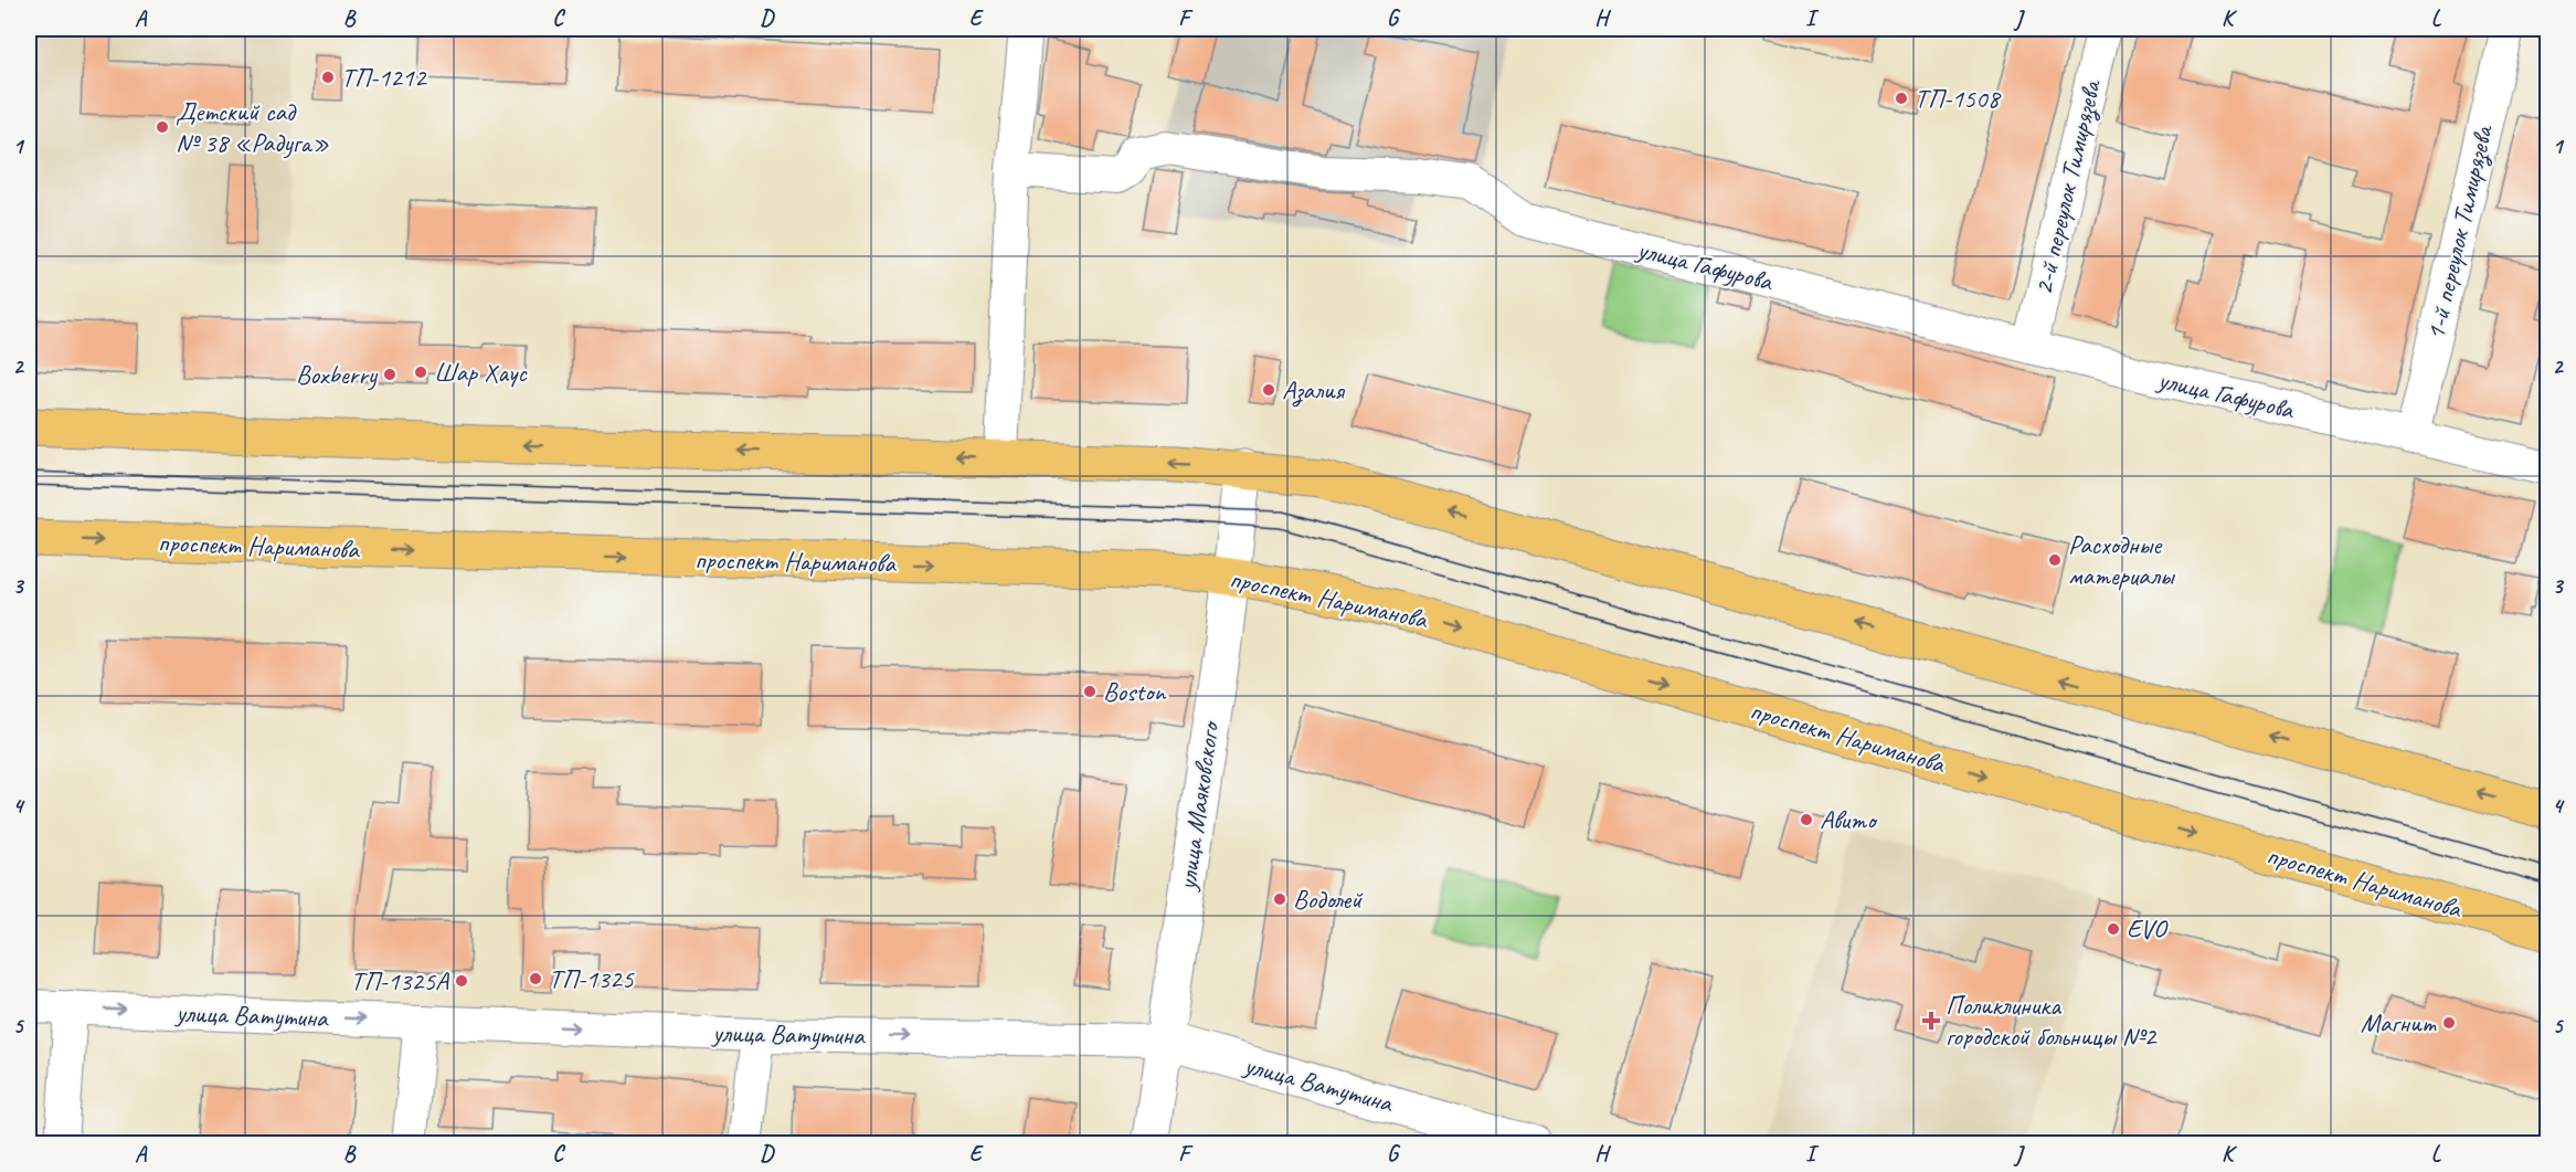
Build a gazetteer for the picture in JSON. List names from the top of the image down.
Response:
{
  "streets": {
    "main road": ["проспект Нариманова"],
    "street": [
      "2-й переулок Тимирязева",
      "1-й переулок Тимирязева",
      "улица Гафурова",
      "улица Маяковского",
      "улица Ватутина"
    ]
  },
  "crossings": [
    ["2-й переулок Тимирязева", "улица Гафурова"],
    ["1-й переулок Тимирязева", "улица Гафурова"],
    ["проспект Нариманова", "улица Маяковского"],
    ["улица Маяковского", "улица Ватутина"]
  ],
  "one_way": ["улица Ватутина"],
  "places": {
    "other": [
      "ТП-1212",
      "ТП-1508",
      "Детский сад № 38 «Радуга»",
      "Шар Хаус",
      "Boxberry",
      "Азалия",
      "Расходные материалы",
      "Boston",
      "Авито",
      "Водолей",
      "EVO",
      "ТП-1325",
      "ТП-1325А",
      "Магнит"
    ],
    "health": ["Поликлиника городской больницы №2"]
  },
  "grid": {
    "columns": [
      "A",
      "B",
      "C",
      "D",
      "E",
      "F",
      "G",
      "H",
      "I",
      "J",
      "K",
      "L"
    ],
    "rows": [
      "1",
      "2",
      "3",
      "4",
      "5"
    ]
  }
}
